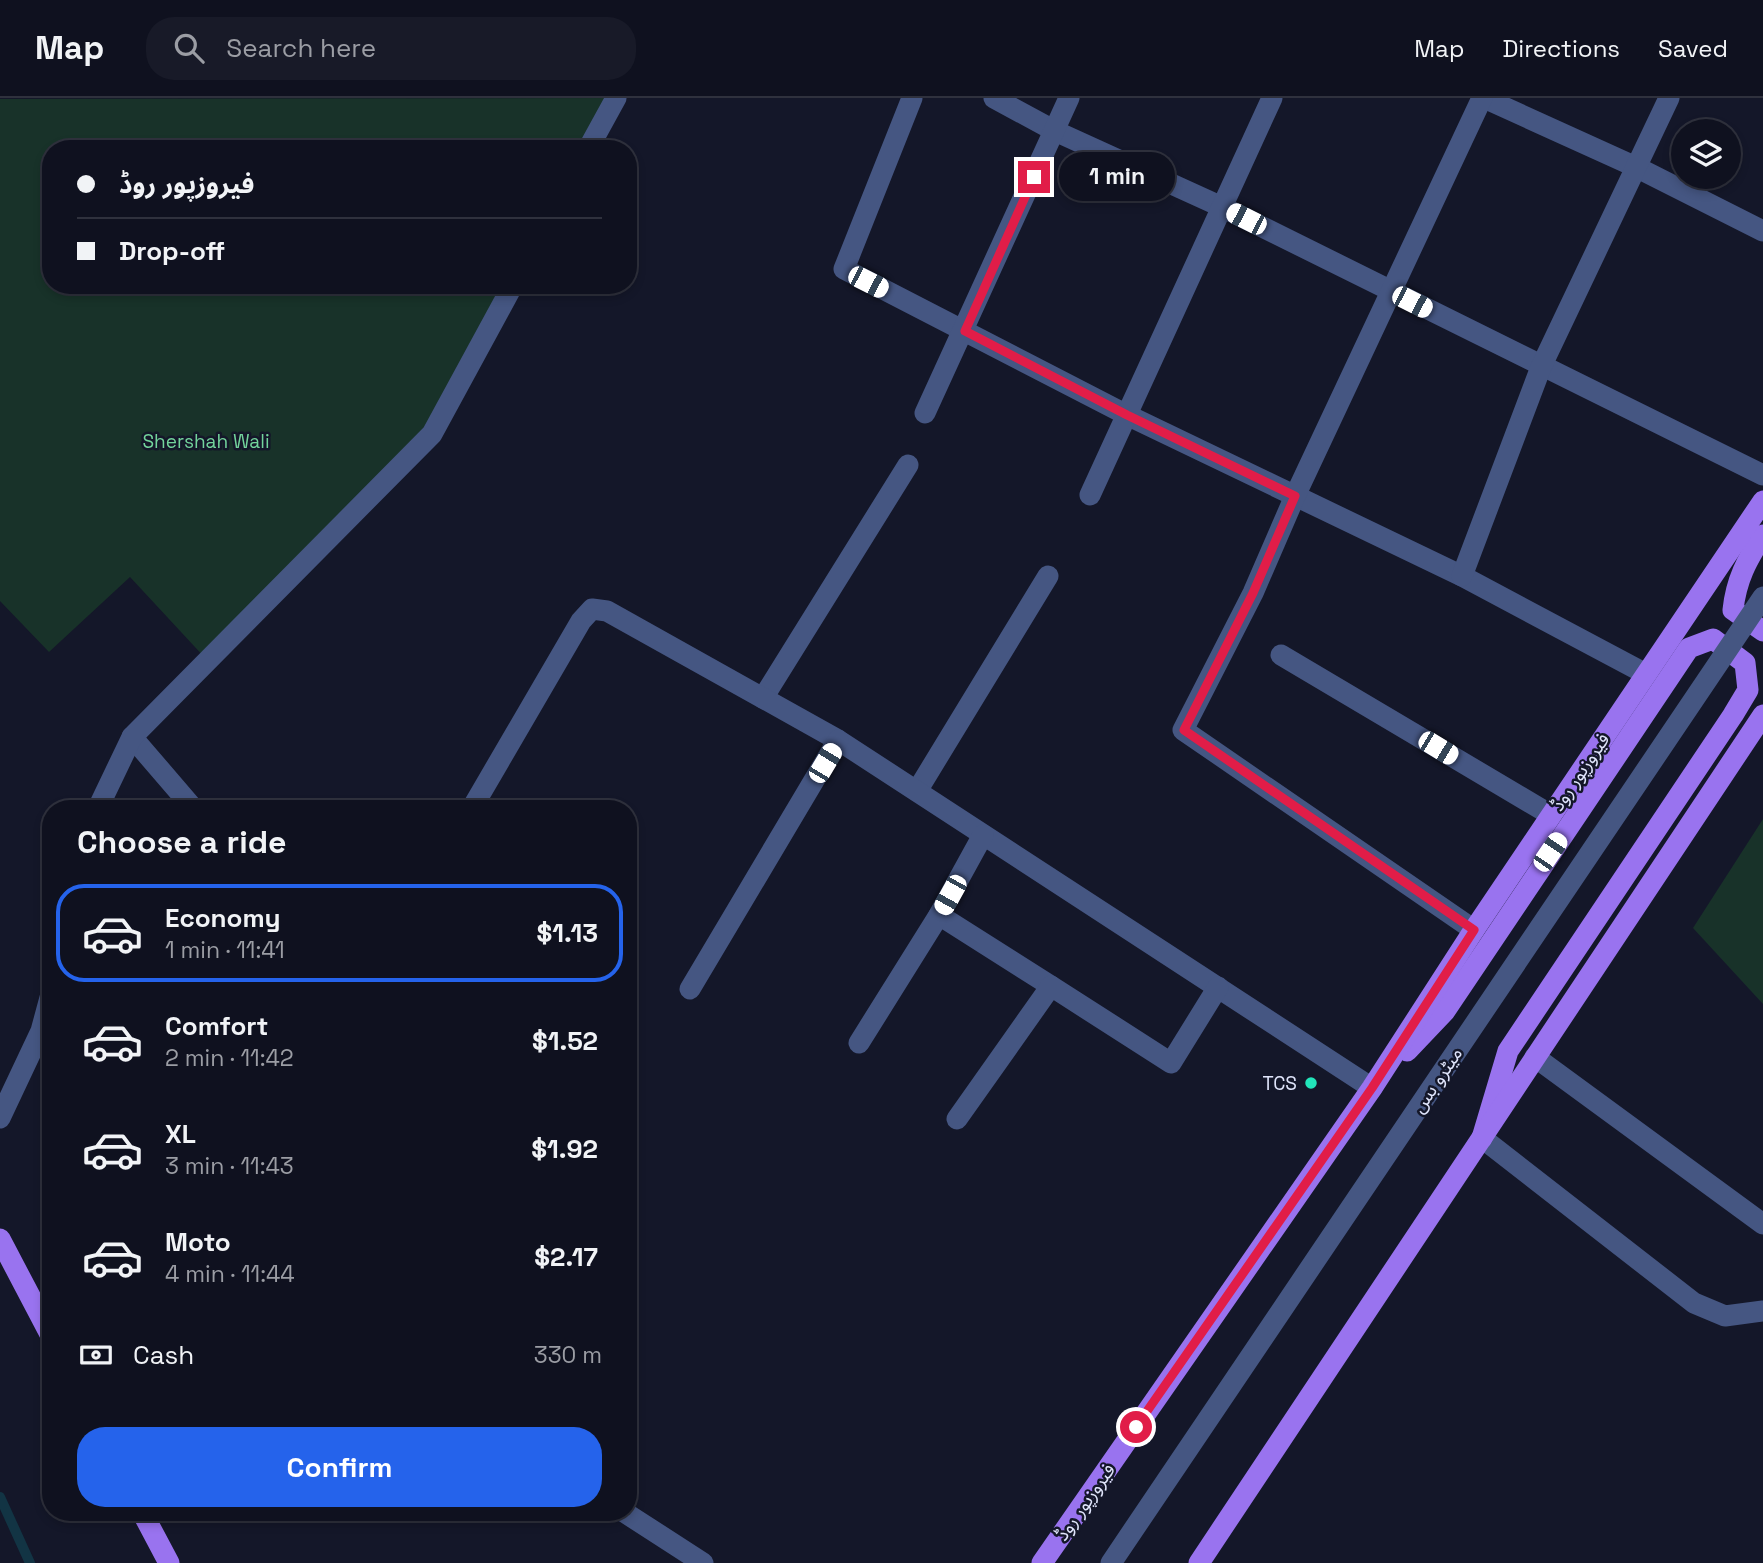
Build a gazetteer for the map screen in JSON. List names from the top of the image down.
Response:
{
  "streets": {
    "main road": ["فیروزپور روڈ"],
    "street": ["میٹرو بس"]
  },
  "parks": ["Shershah Wali"],
  "places": ["TCS"],
  "page": {
    "header": "Map",
    "search": "Search here",
    "nav": ["Map", "Directions", "Saved"],
    "banner": ["فیروزپور روڈ", "Drop-off"],
    "bubble": "1 min",
    "heading": "Choose a ride",
    "list": [
      {
        "name": "Economy",
        "note": "1 min · 11:41",
        "value": "$1.13"
      },
      {
        "name": "Comfort",
        "note": "2 min · 11:42",
        "value": "$1.52"
      },
      {
        "name": "XL",
        "note": "3 min · 11:43",
        "value": "$1.92"
      },
      {
        "name": "Moto",
        "note": "4 min · 11:44",
        "value": "$2.17"
      }
    ],
    "pay": ["Cash", "330 m"],
    "buttons": "Confirm"
  }
}
